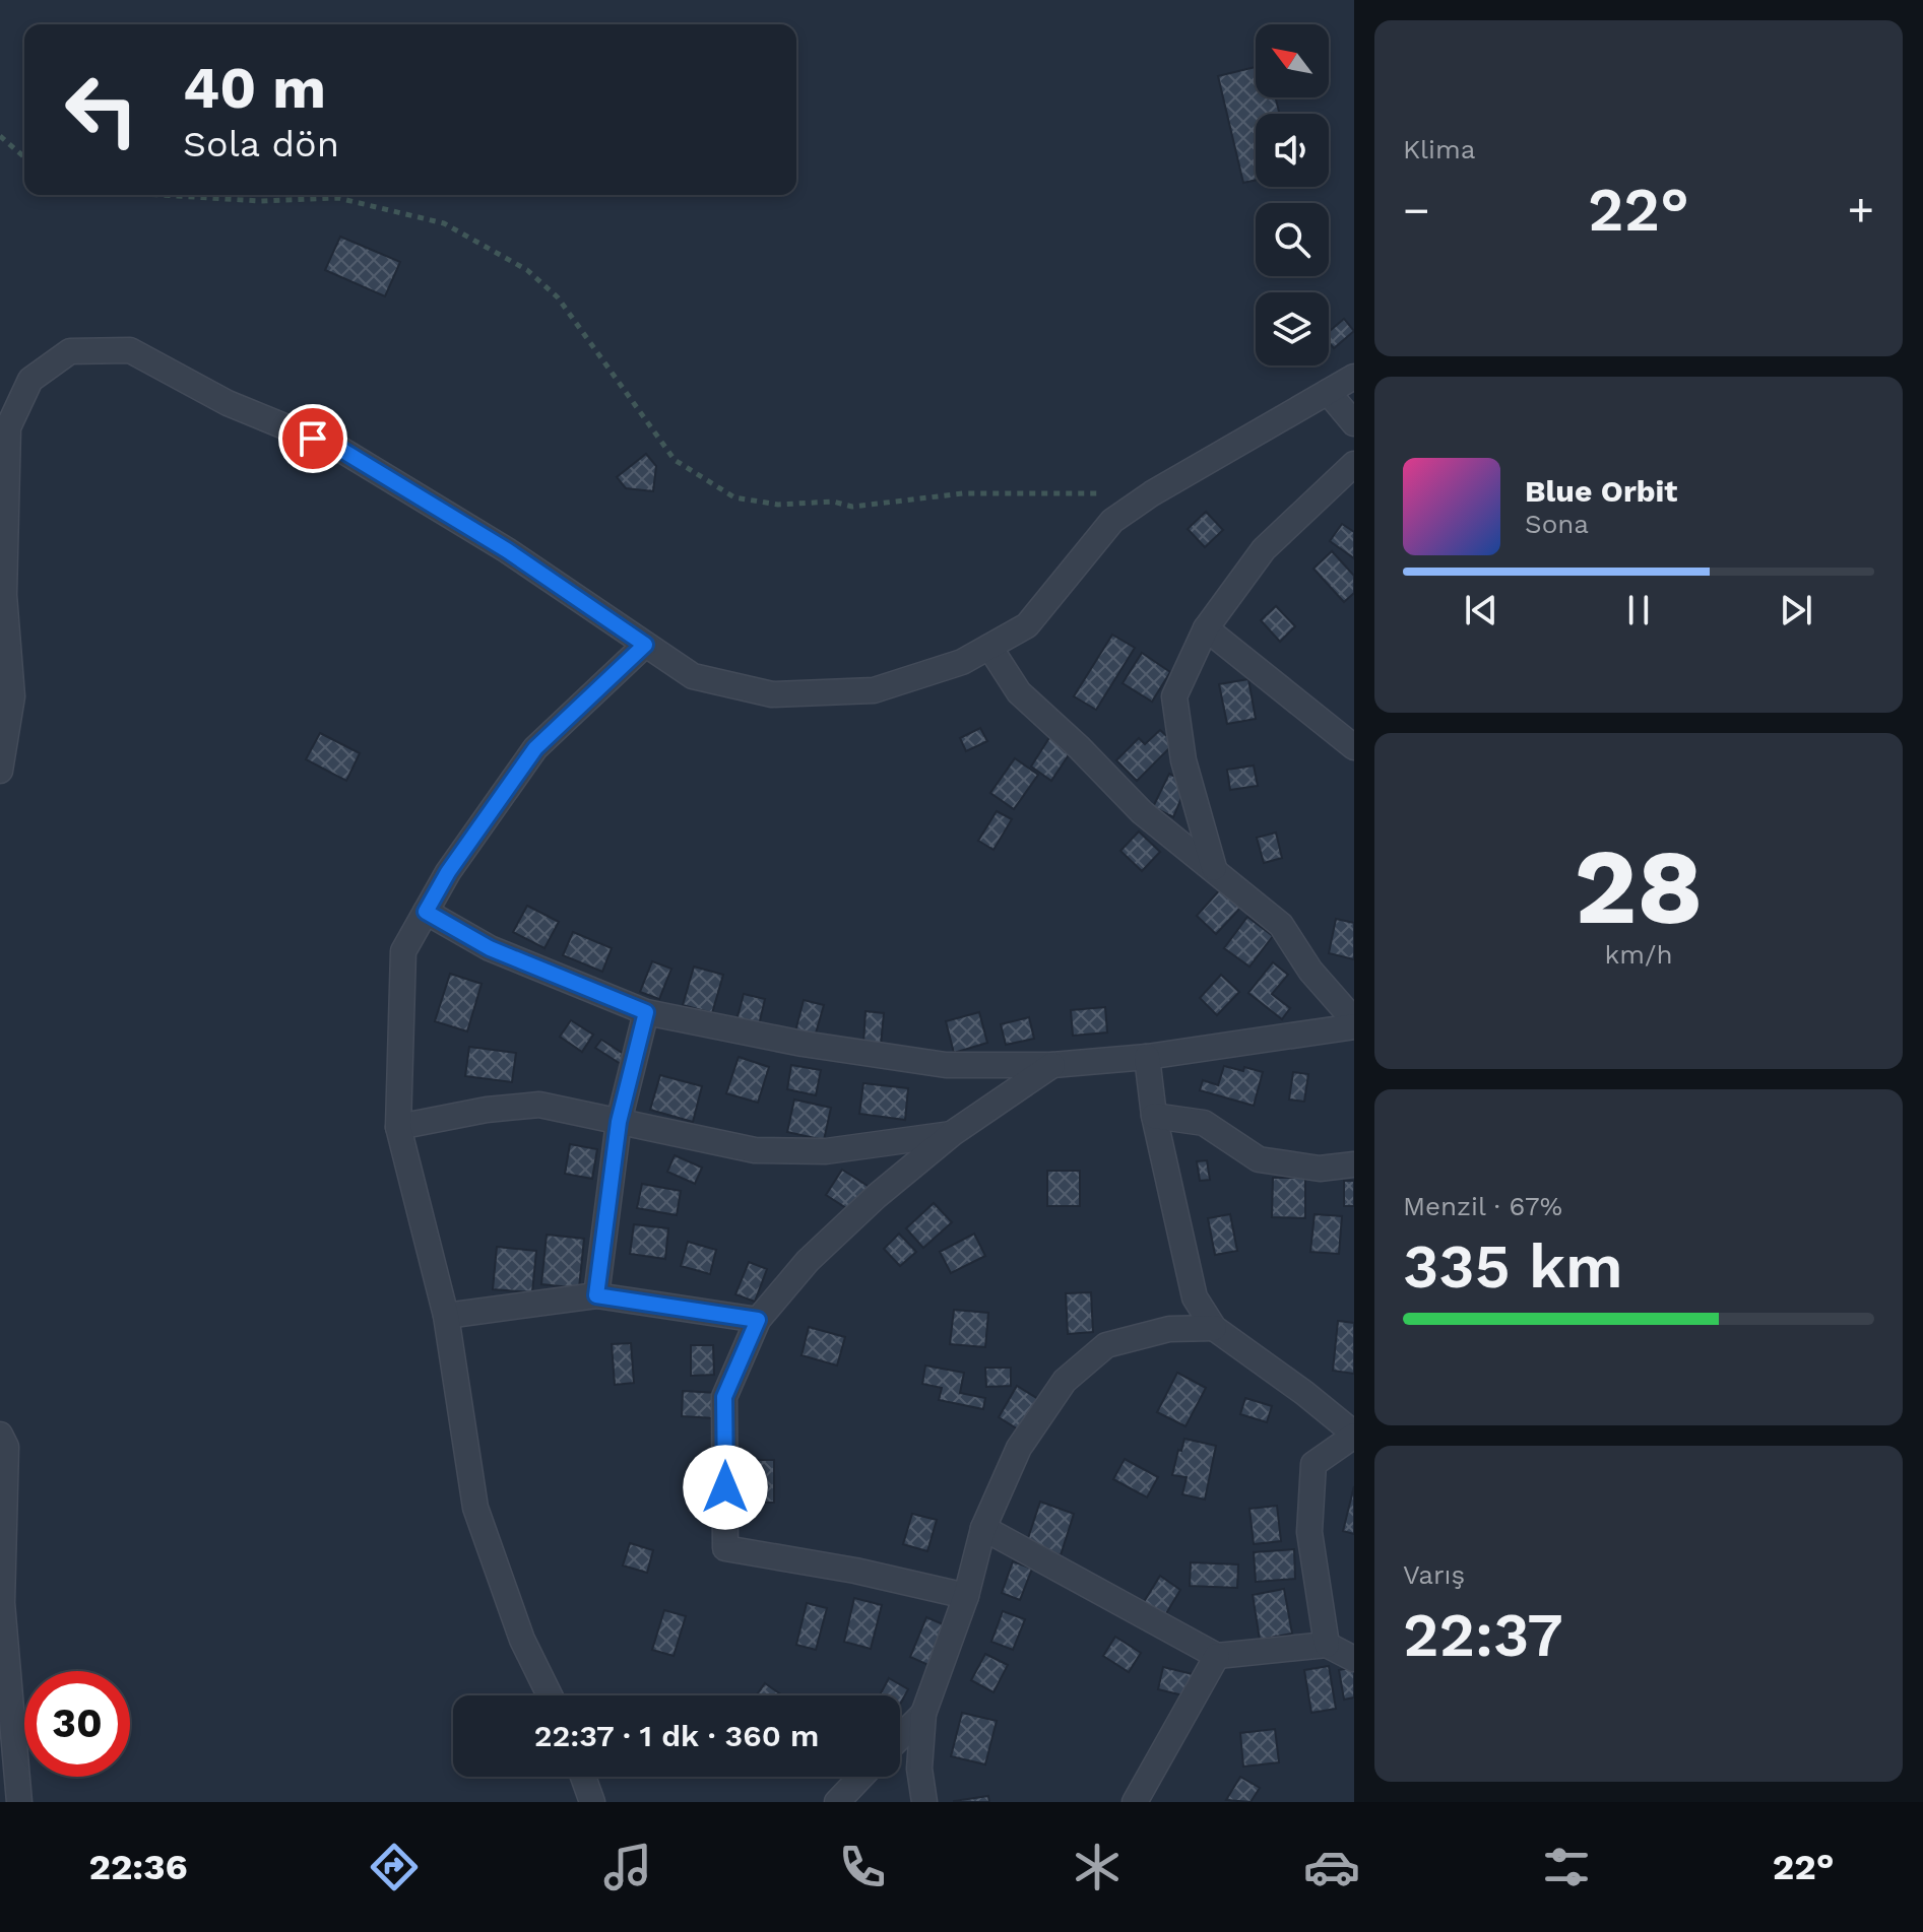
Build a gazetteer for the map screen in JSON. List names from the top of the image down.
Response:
{
  "north": "top left",
  "page": {
    "tile": [
      "Klima",
      ["28", "km/h"],
      ["Menzil · 67%", "335 km"],
      ["Varış", "22:37"]
    ],
    "turn": ["40 m", "Sola dön"],
    "heat": ["−", "22°", "+"],
    "song": ["Blue Orbit", "Sona"],
    "limit": "30",
    "trip": "22:37 · 1 dk · 360 m",
    "tabs": ["22:36", "22°"]
  }
}
